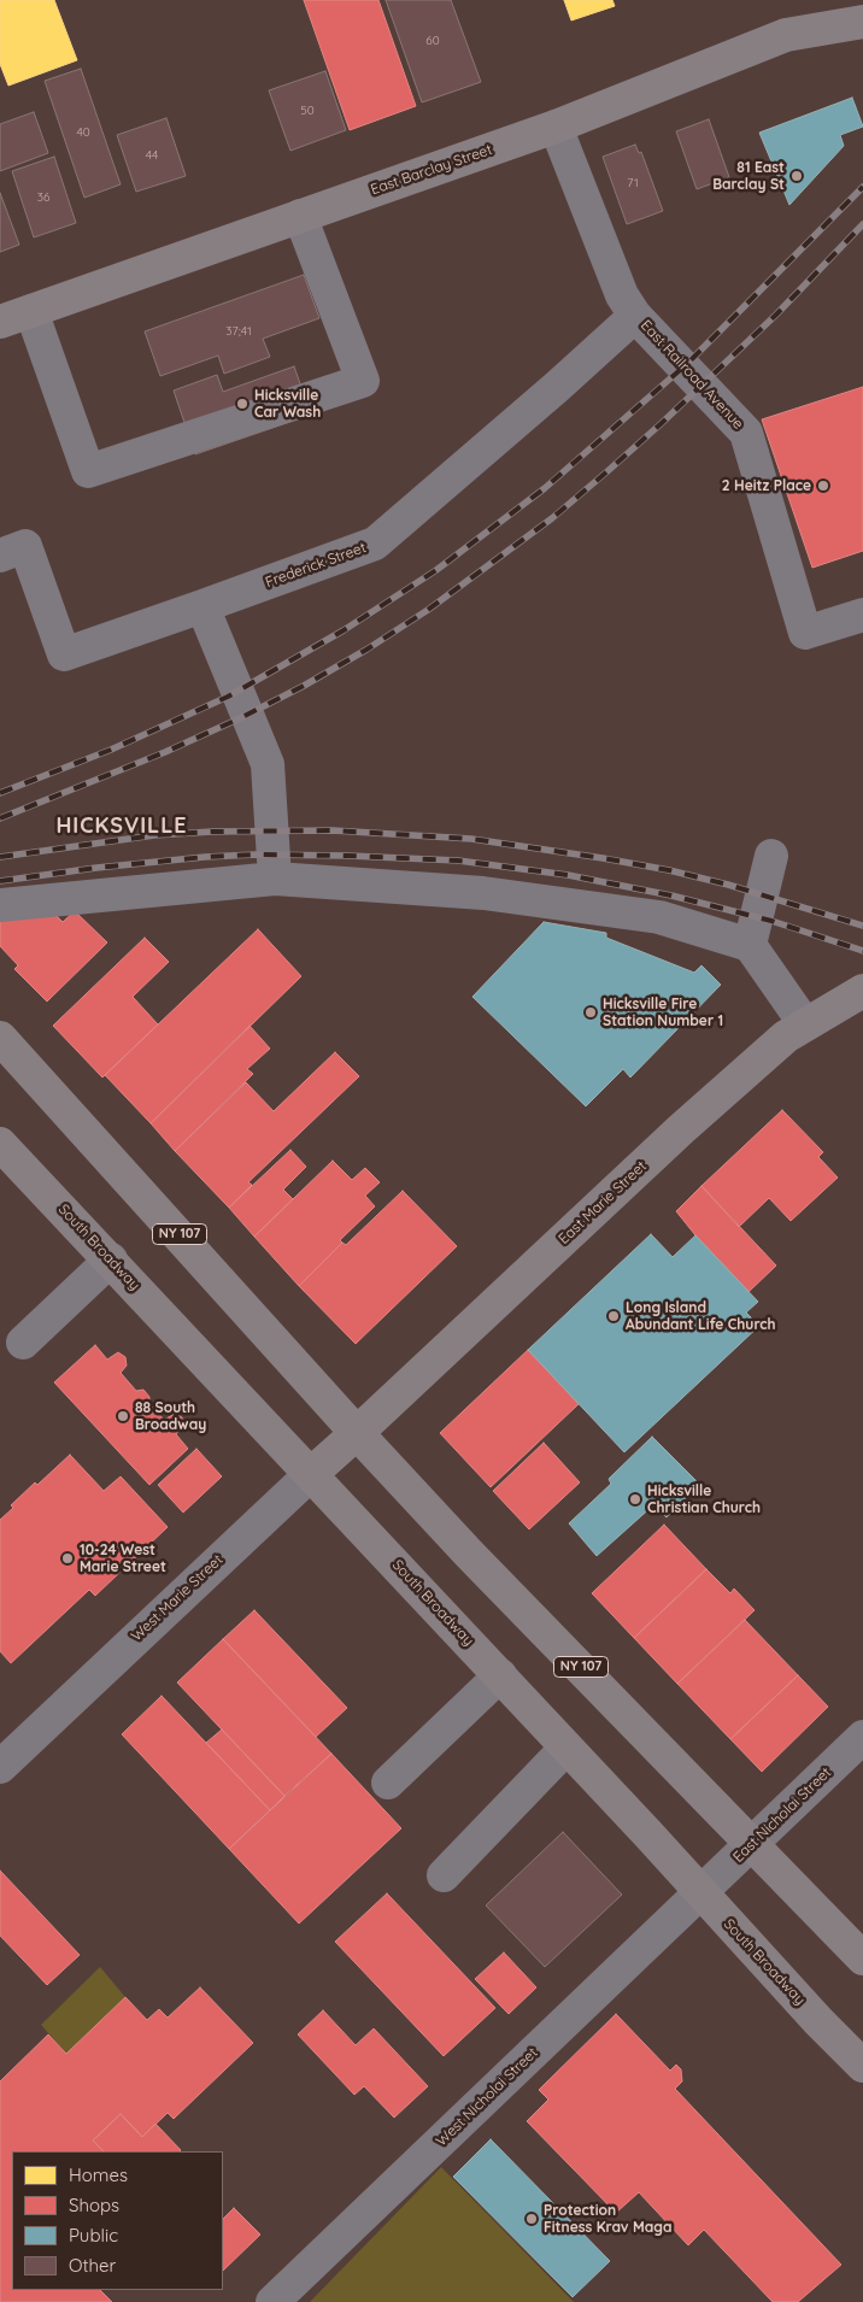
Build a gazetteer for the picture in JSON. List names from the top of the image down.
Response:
{
  "streets": {
    "main road": [
      "East Barclay Street",
      "East Marie Street",
      "NY 107",
      "South Broadway",
      "West Marie Street"
    ],
    "street": [
      "East Railroad Avenue",
      "Frederick Street",
      "East Nicholai Street",
      "West Nicholai Street"
    ]
  },
  "crossings": [
    ["East Barclay Street", "East Railroad Avenue"],
    ["East Railroad Avenue", "Frederick Street"],
    ["East Marie Street", "NY 107"],
    ["East Marie Street", "West Marie Street"],
    ["NY 107", "West Marie Street"],
    ["NY 107", "East Nicholai Street"],
    ["South Broadway", "West Marie Street"],
    ["South Broadway", "East Nicholai Street"],
    ["South Broadway", "West Nicholai Street"],
    ["East Nicholai Street", "West Nicholai Street"]
  ],
  "districts": ["HICKSVILLE"],
  "places": [
    "81 East Barclay St",
    "Hicksville Car Wash",
    "2 Heitz Place",
    "Hicksville Fire Station Number 1",
    "Long Island Abundant Life Church",
    "88 South Broadway",
    "Hicksville Christian Church",
    "10-24 West Marie Street",
    "Protection Fitness Krav Maga"
  ],
  "house_numbers": [
    "60",
    "50",
    "40",
    "44",
    "71",
    "36",
    "37;41"
  ],
  "legend": [
    "Homes",
    "Shops",
    "Public",
    "Other"
  ]
}
